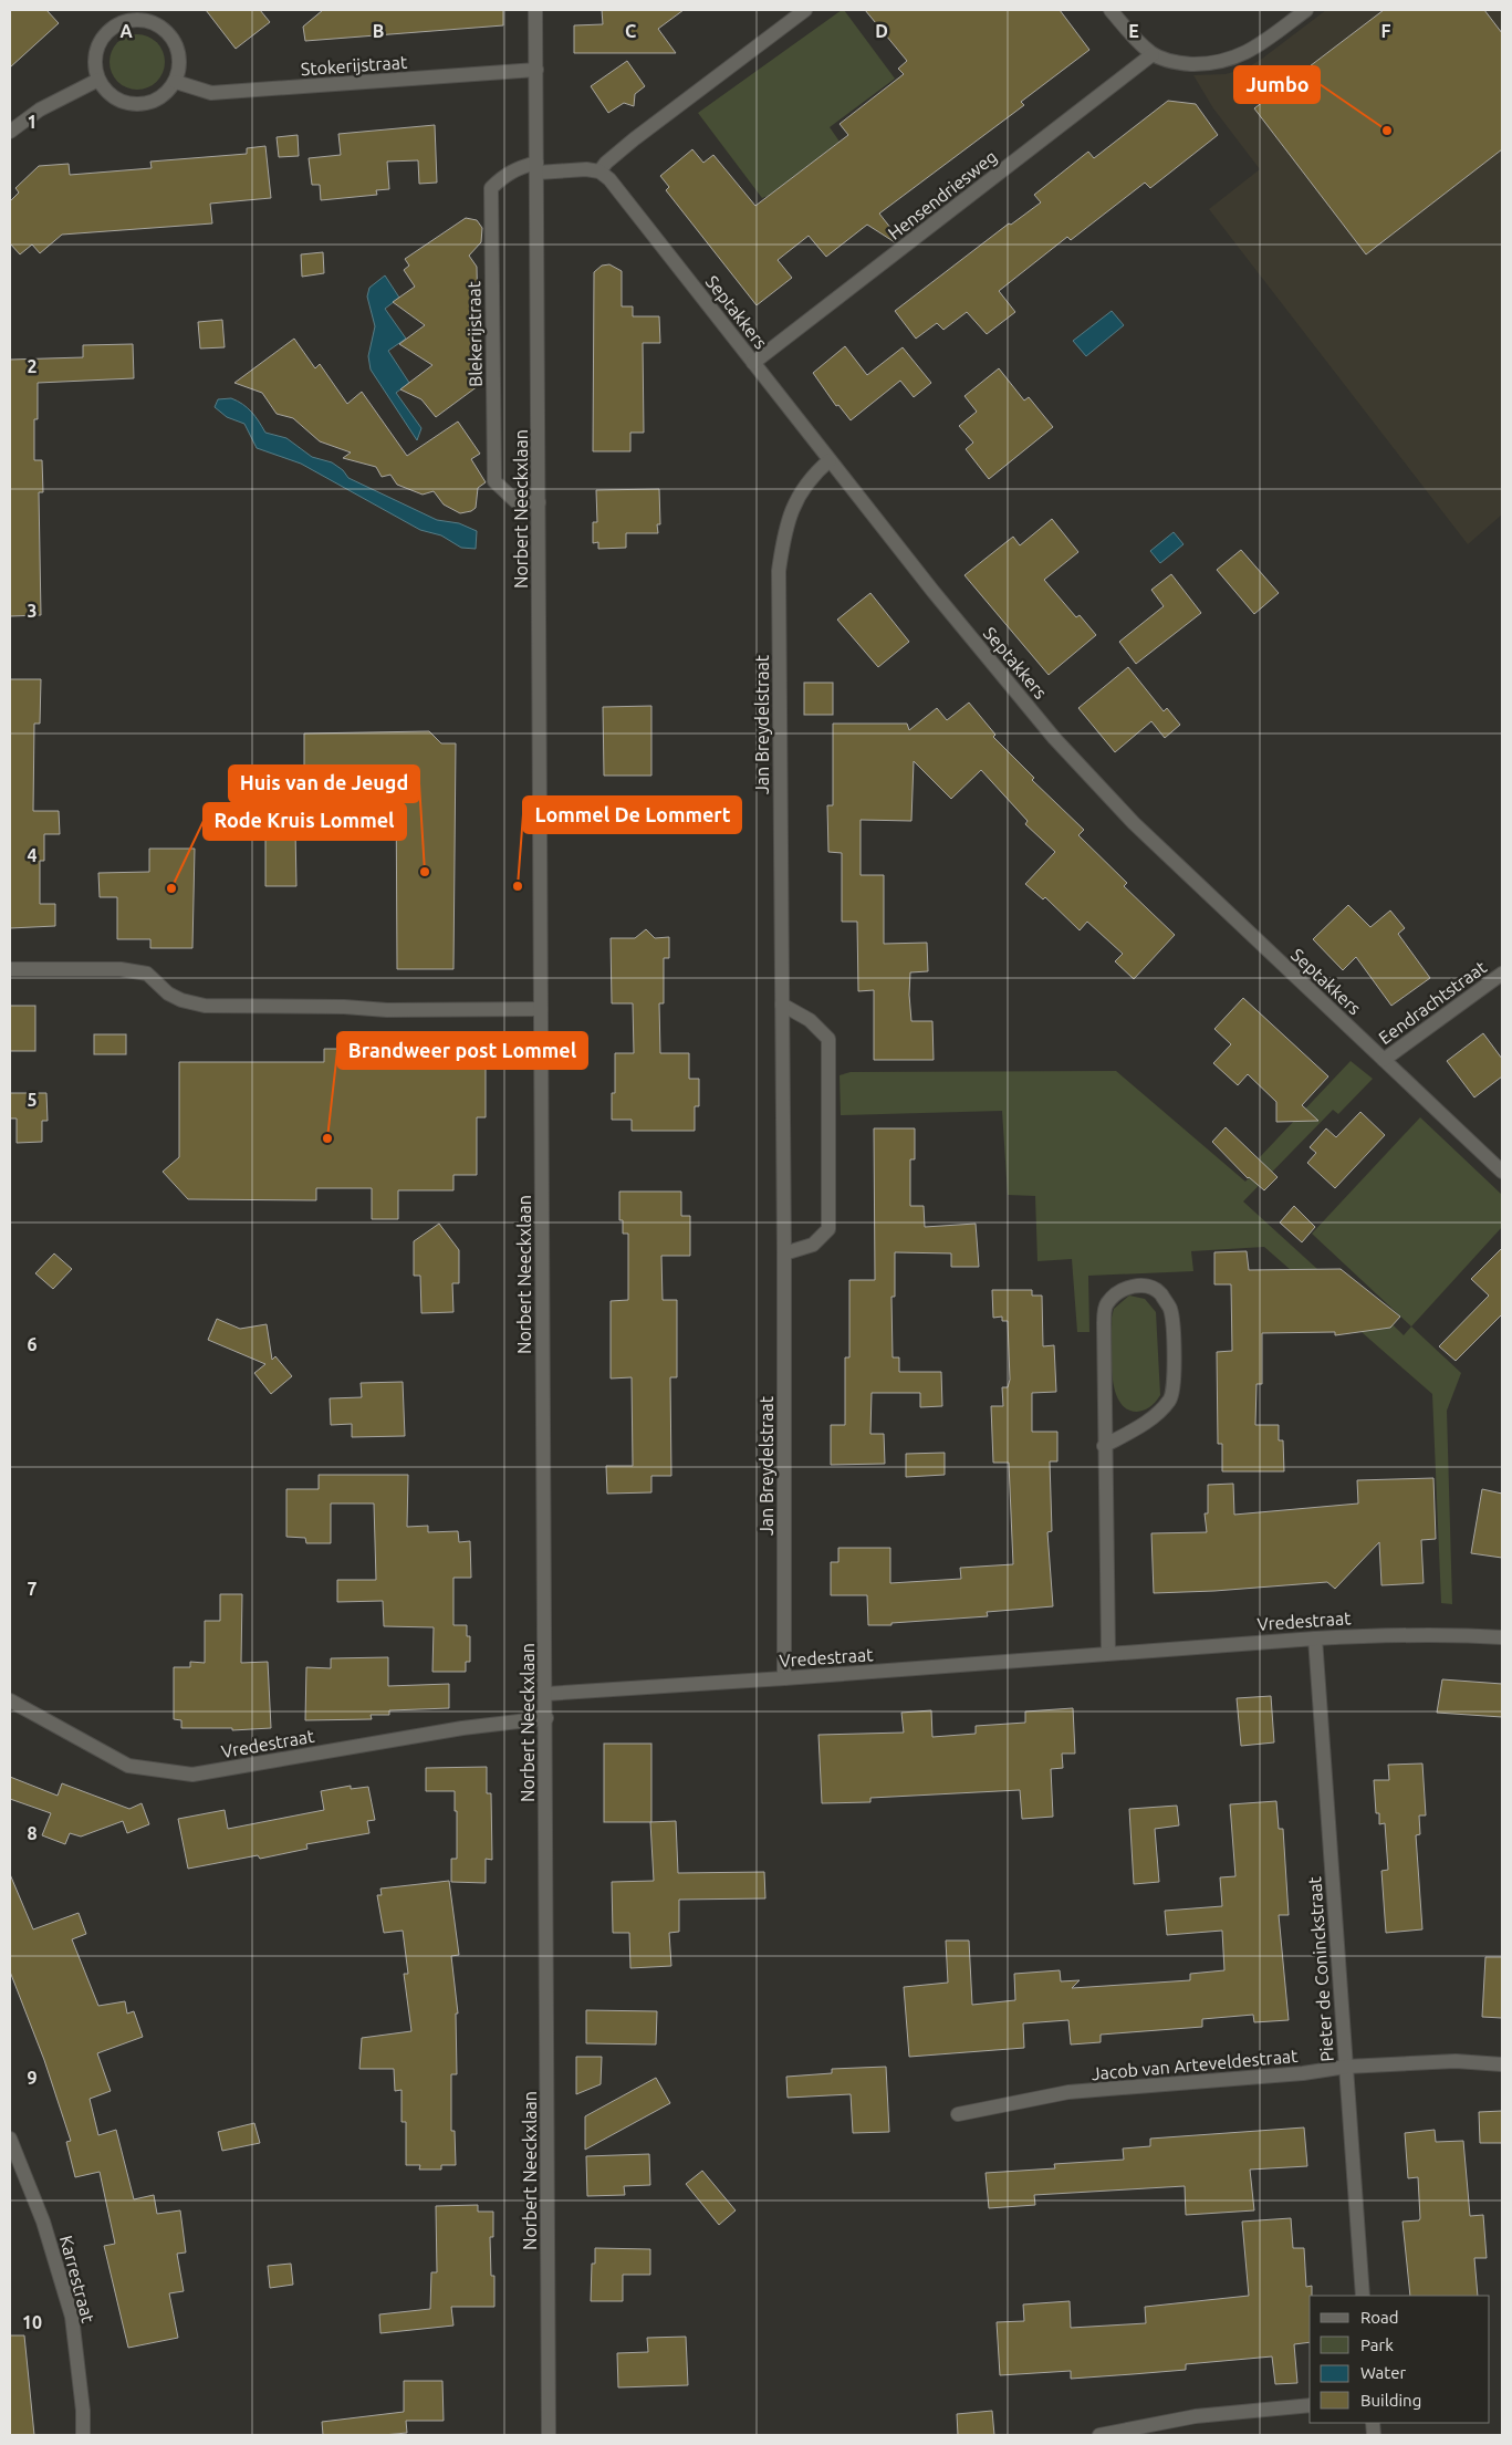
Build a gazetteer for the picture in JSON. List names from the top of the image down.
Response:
{
  "streets": {
    "street": [
      "Stokerijstraat",
      "Hensendriesweg",
      "Septakkers",
      "Blekerijstraat",
      "Norbert Neeckxlaan",
      "Jan Breydelstraat",
      "Eendrachtstraat",
      "Vredestraat",
      "Pieter de Coninckstraat",
      "Jacob van Arteveldestraat",
      "Karrestraat"
    ]
  },
  "crossings": [
    ["Stokerijstraat", "Norbert Neeckxlaan"],
    ["Hensendriesweg", "Septakkers"],
    ["Septakkers", "Jan Breydelstraat"],
    ["Septakkers", "Eendrachtstraat"],
    ["Blekerijstraat", "Norbert Neeckxlaan"],
    ["Norbert Neeckxlaan", "Vredestraat"],
    ["Jan Breydelstraat", "Vredestraat"],
    ["Vredestraat", "Pieter de Coninckstraat"],
    ["Pieter de Coninckstraat", "Jacob van Arteveldestraat"]
  ],
  "places": [
    "Jumbo",
    "Huis van de Jeugd",
    "Lommel De Lommert",
    "Rode Kruis Lommel",
    "Brandweer post Lommel"
  ],
  "legend": [
    "Road",
    "Park",
    "Water",
    "Building"
  ],
  "grid": {
    "columns": [
      "A",
      "B",
      "C",
      "D",
      "E",
      "F"
    ],
    "rows": [
      "1",
      "2",
      "3",
      "4",
      "5",
      "6",
      "7",
      "8",
      "9",
      "10"
    ]
  }
}
